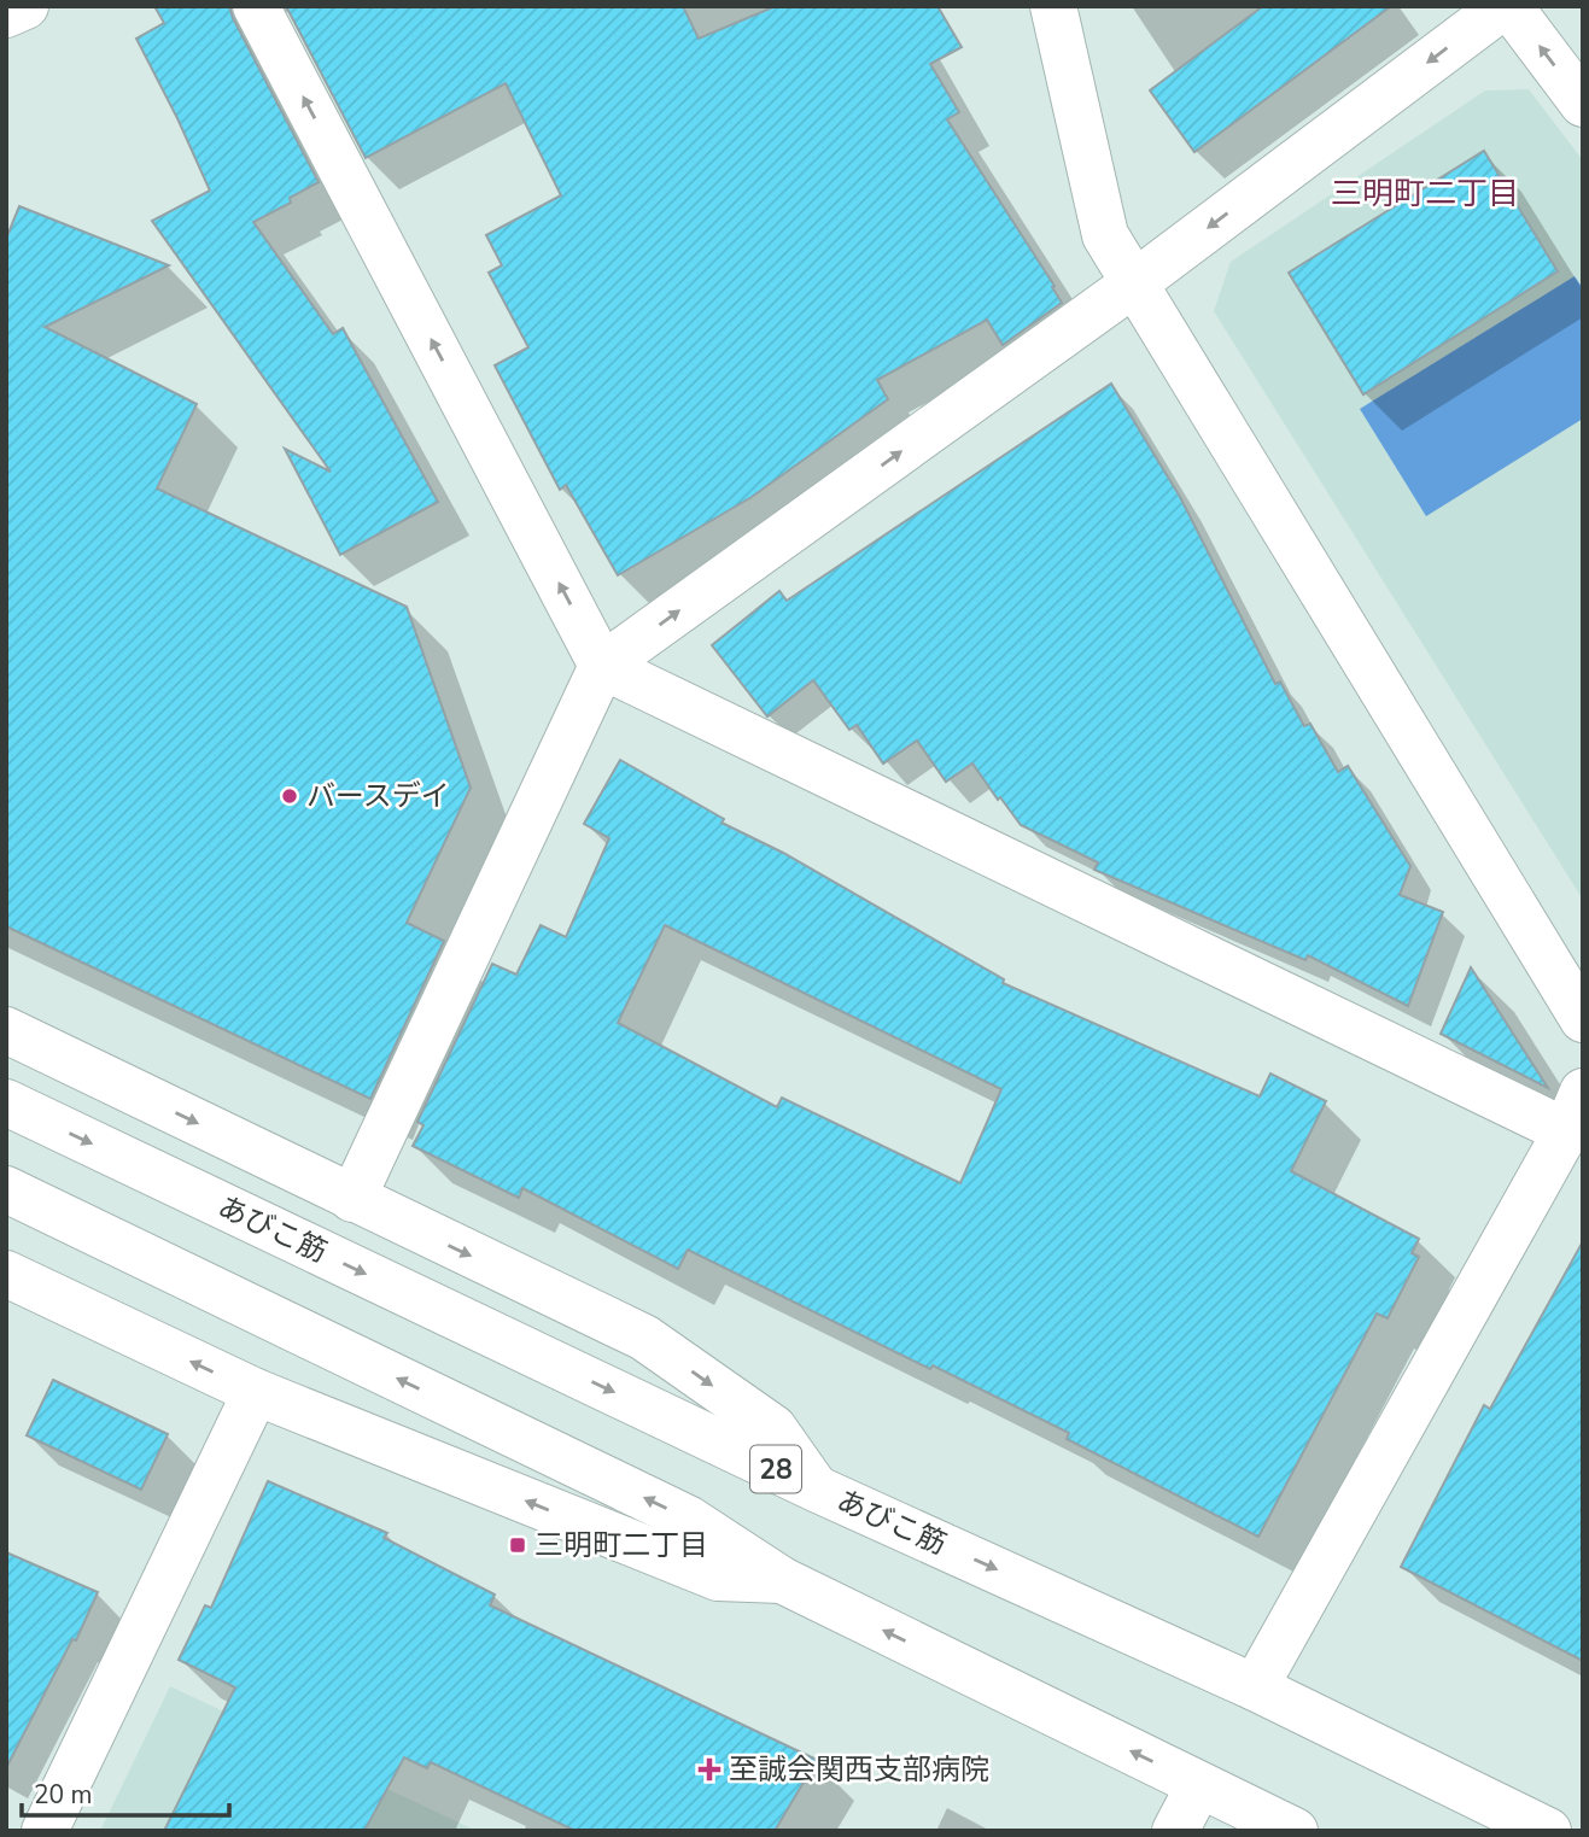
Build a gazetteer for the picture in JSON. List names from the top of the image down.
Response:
{
  "streets": {
    "street": ["あびこ筋", "28"]
  },
  "districts": ["三明町二丁目"],
  "places": {
    "other": ["バースデイ"],
    "transit": ["三明町二丁目"],
    "health": ["至誠会関西支部病院"]
  },
  "scale_bar": "20 m"
}
